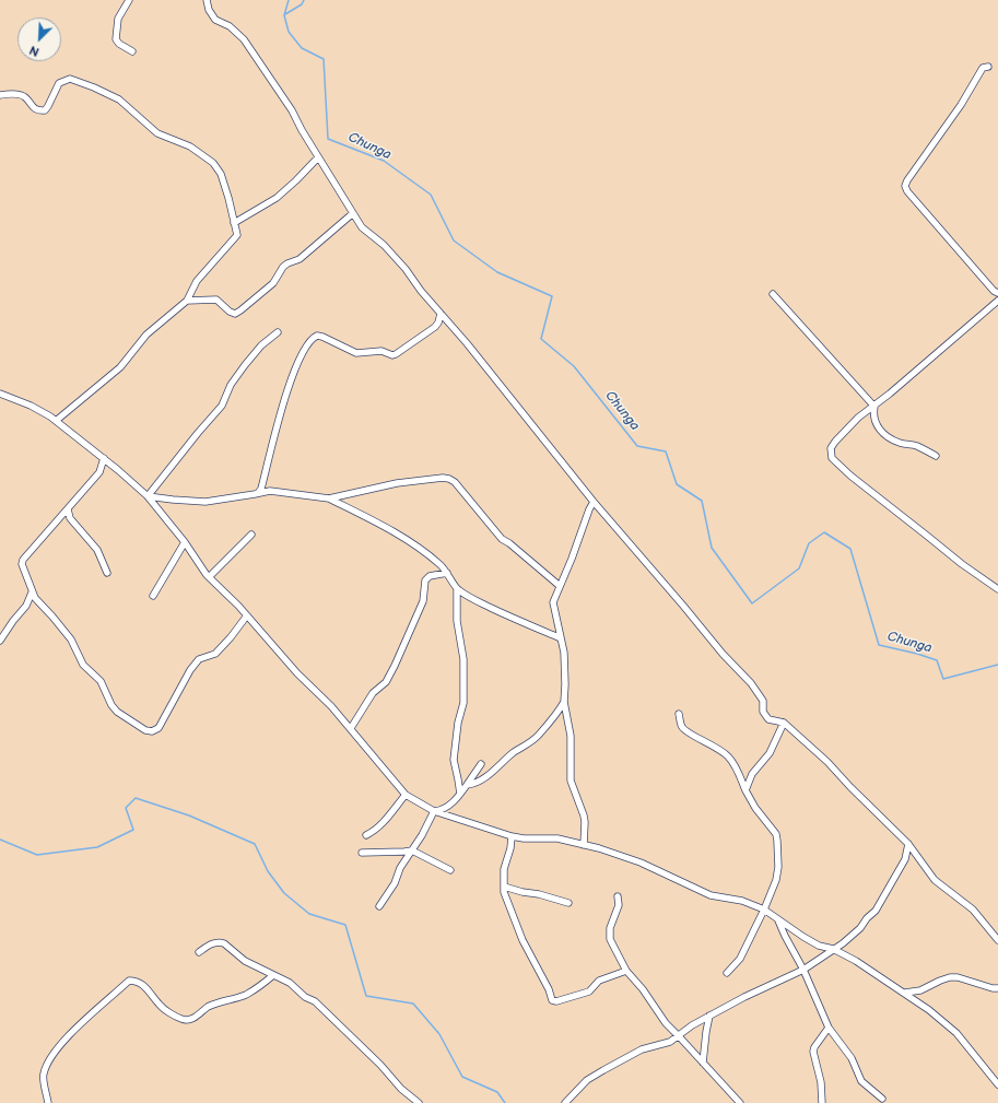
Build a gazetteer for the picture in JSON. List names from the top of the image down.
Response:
{
  "water": ["Chunga"],
  "north": "bottom left"
}
